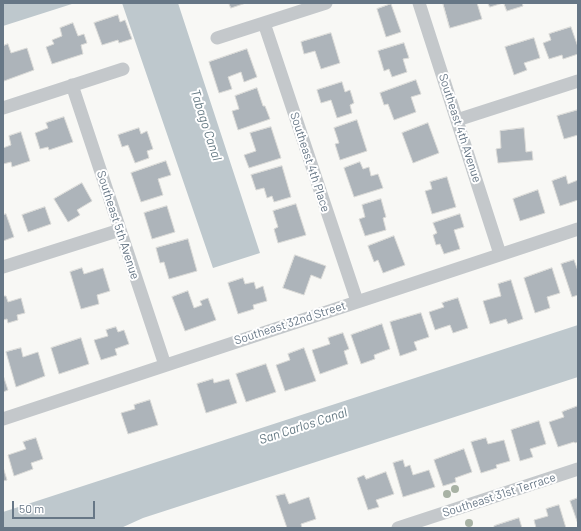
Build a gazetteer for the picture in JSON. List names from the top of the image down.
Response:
{
  "streets": {
    "street": [
      "Southeast 4th Avenue",
      "Southeast 4th Place",
      "Southeast 5th Avenue",
      "Southeast 32nd Street",
      "Southeast 31st Terrace"
    ]
  },
  "crossings": [
    ["Southeast 4th Avenue", "Southeast 32nd Street"],
    ["Southeast 4th Place", "Southeast 32nd Street"],
    ["Southeast 5th Avenue", "Southeast 32nd Street"]
  ],
  "water": ["Tabago Canal", "San Carlos Canal"],
  "scale_bar": "50 m"
}
